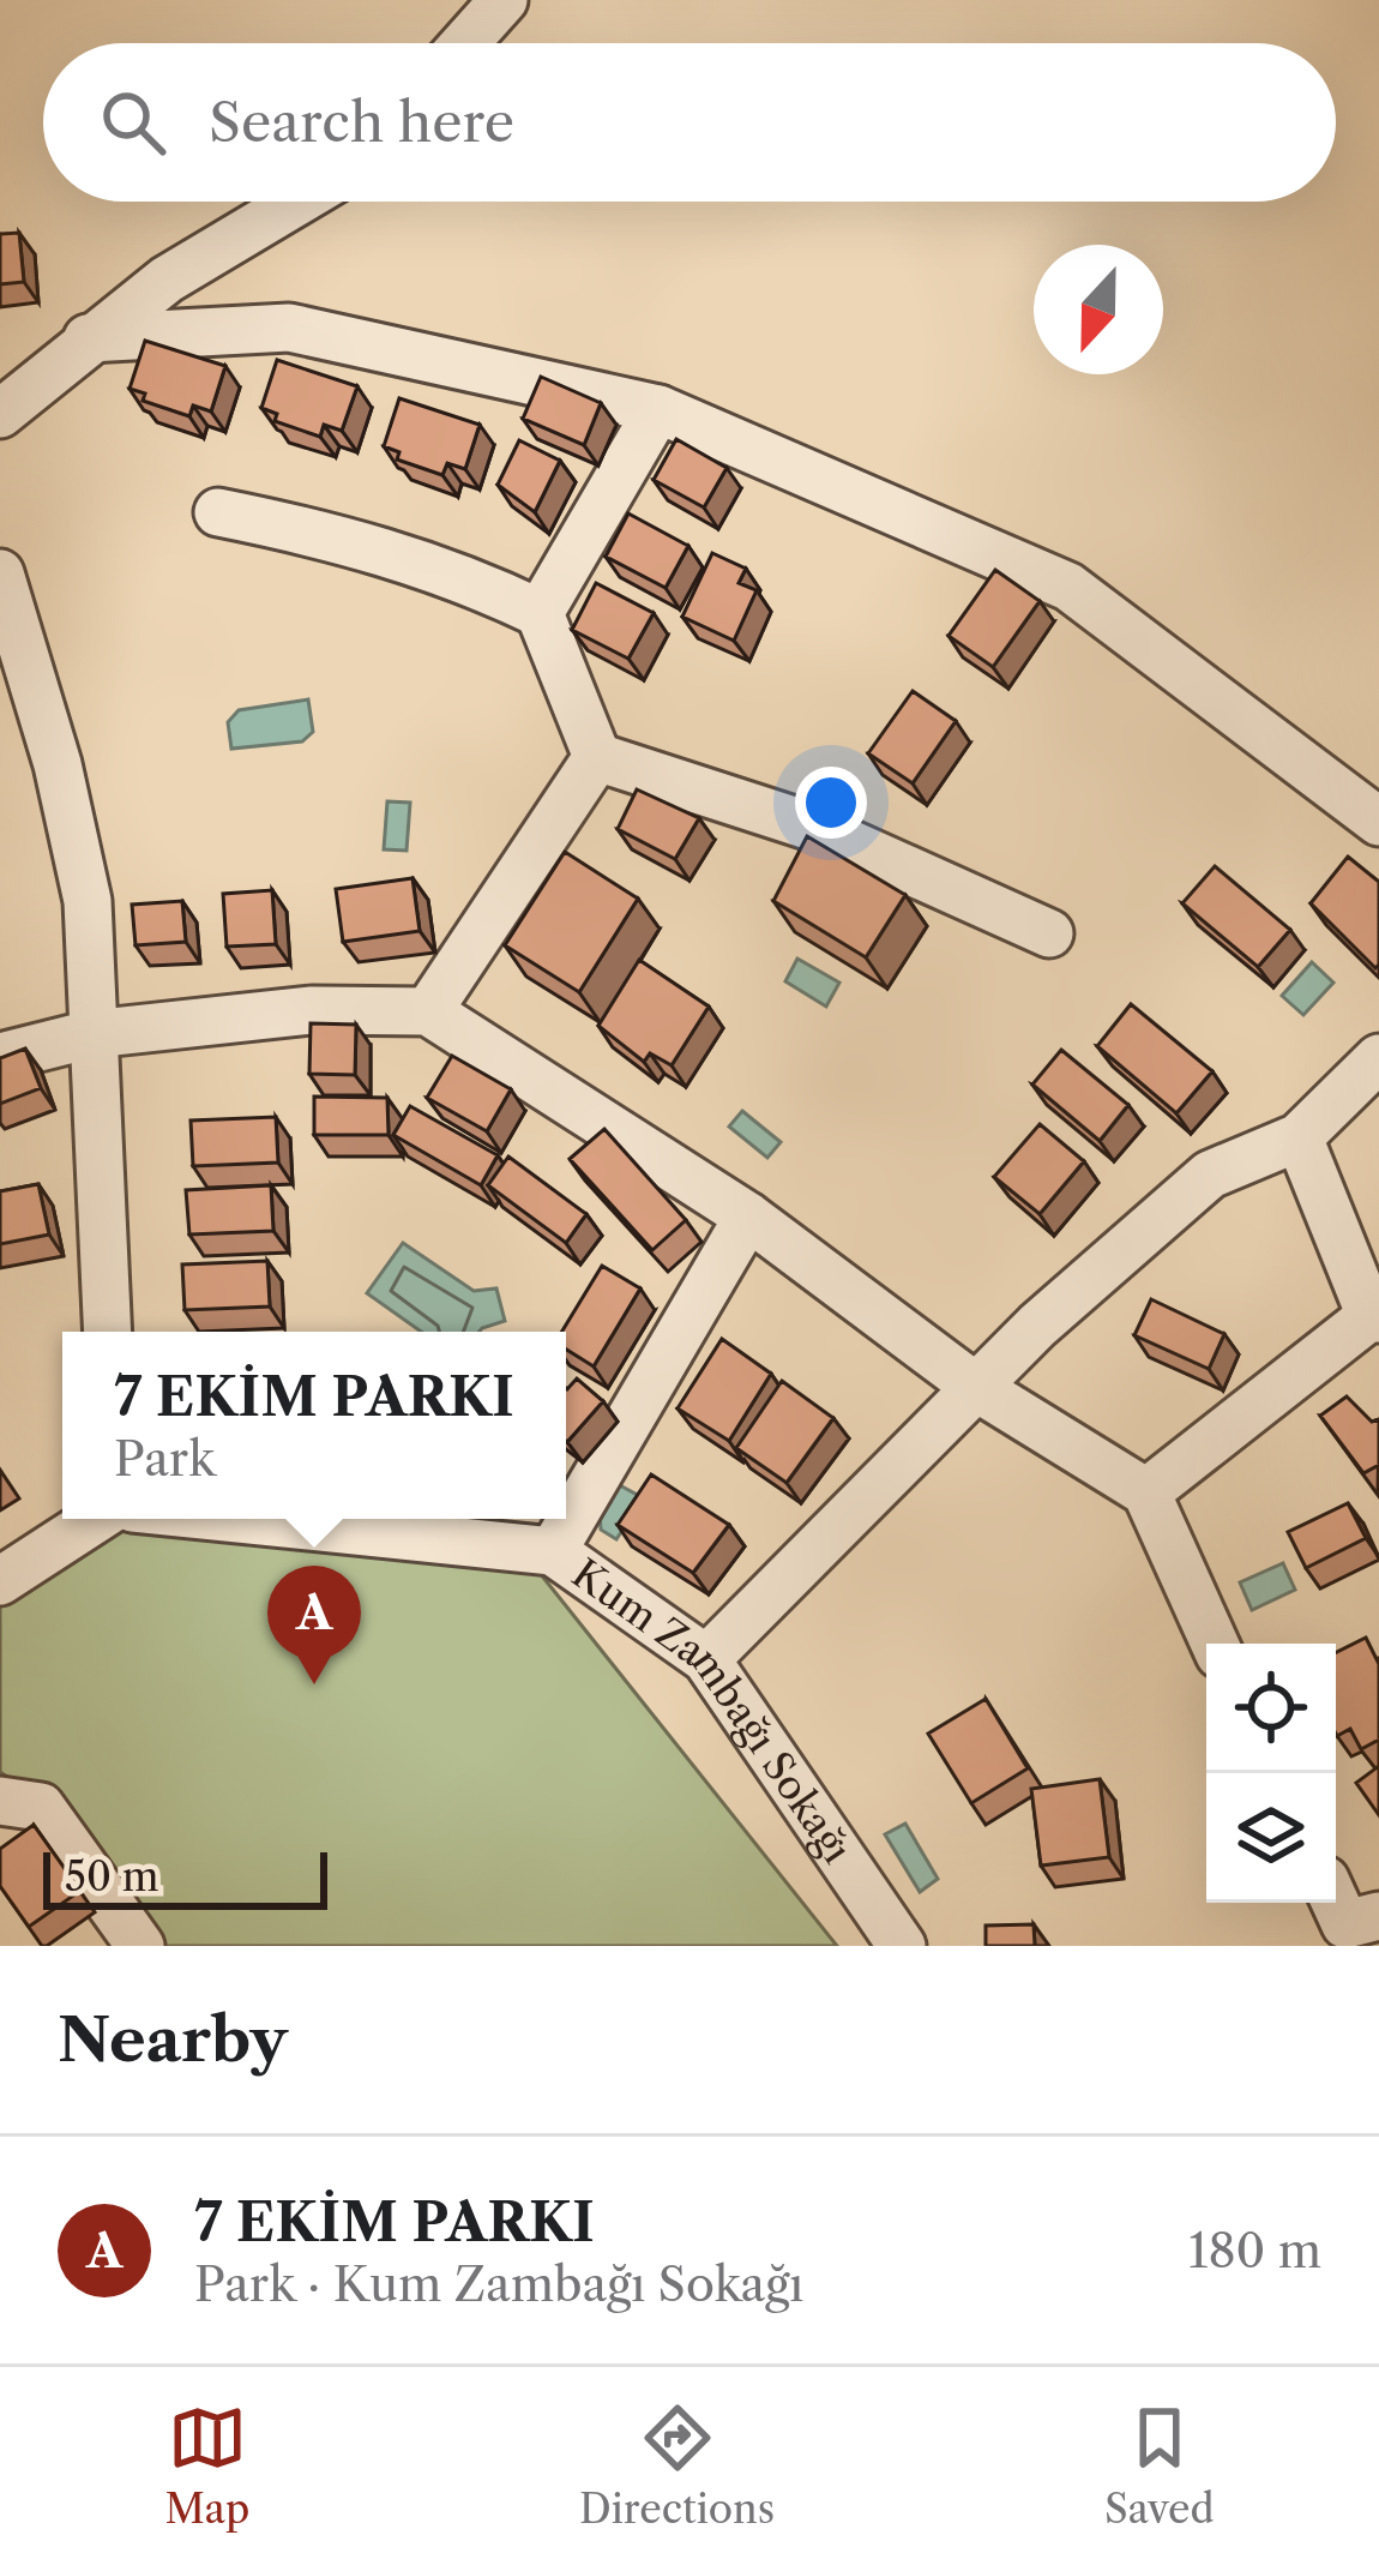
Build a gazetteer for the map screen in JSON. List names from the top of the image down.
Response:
{
  "streets": {
    "street": ["Kum Zambağı Sokağı"]
  },
  "scale_bar": "50 m",
  "north": "bottom",
  "page": {
    "search": "Search here",
    "popup": ["7 EKİM PARKI", "Park"],
    "pins": "A",
    "scale": "50 m",
    "heading": "Nearby",
    "list": [
      {
        "mark": "A",
        "name": "7 EKİM PARKI",
        "note": "Park · Kum Zambağı Sokağı",
        "value": "180 m"
      }
    ],
    "nav": ["Map", "Directions", "Saved"]
  }
}
